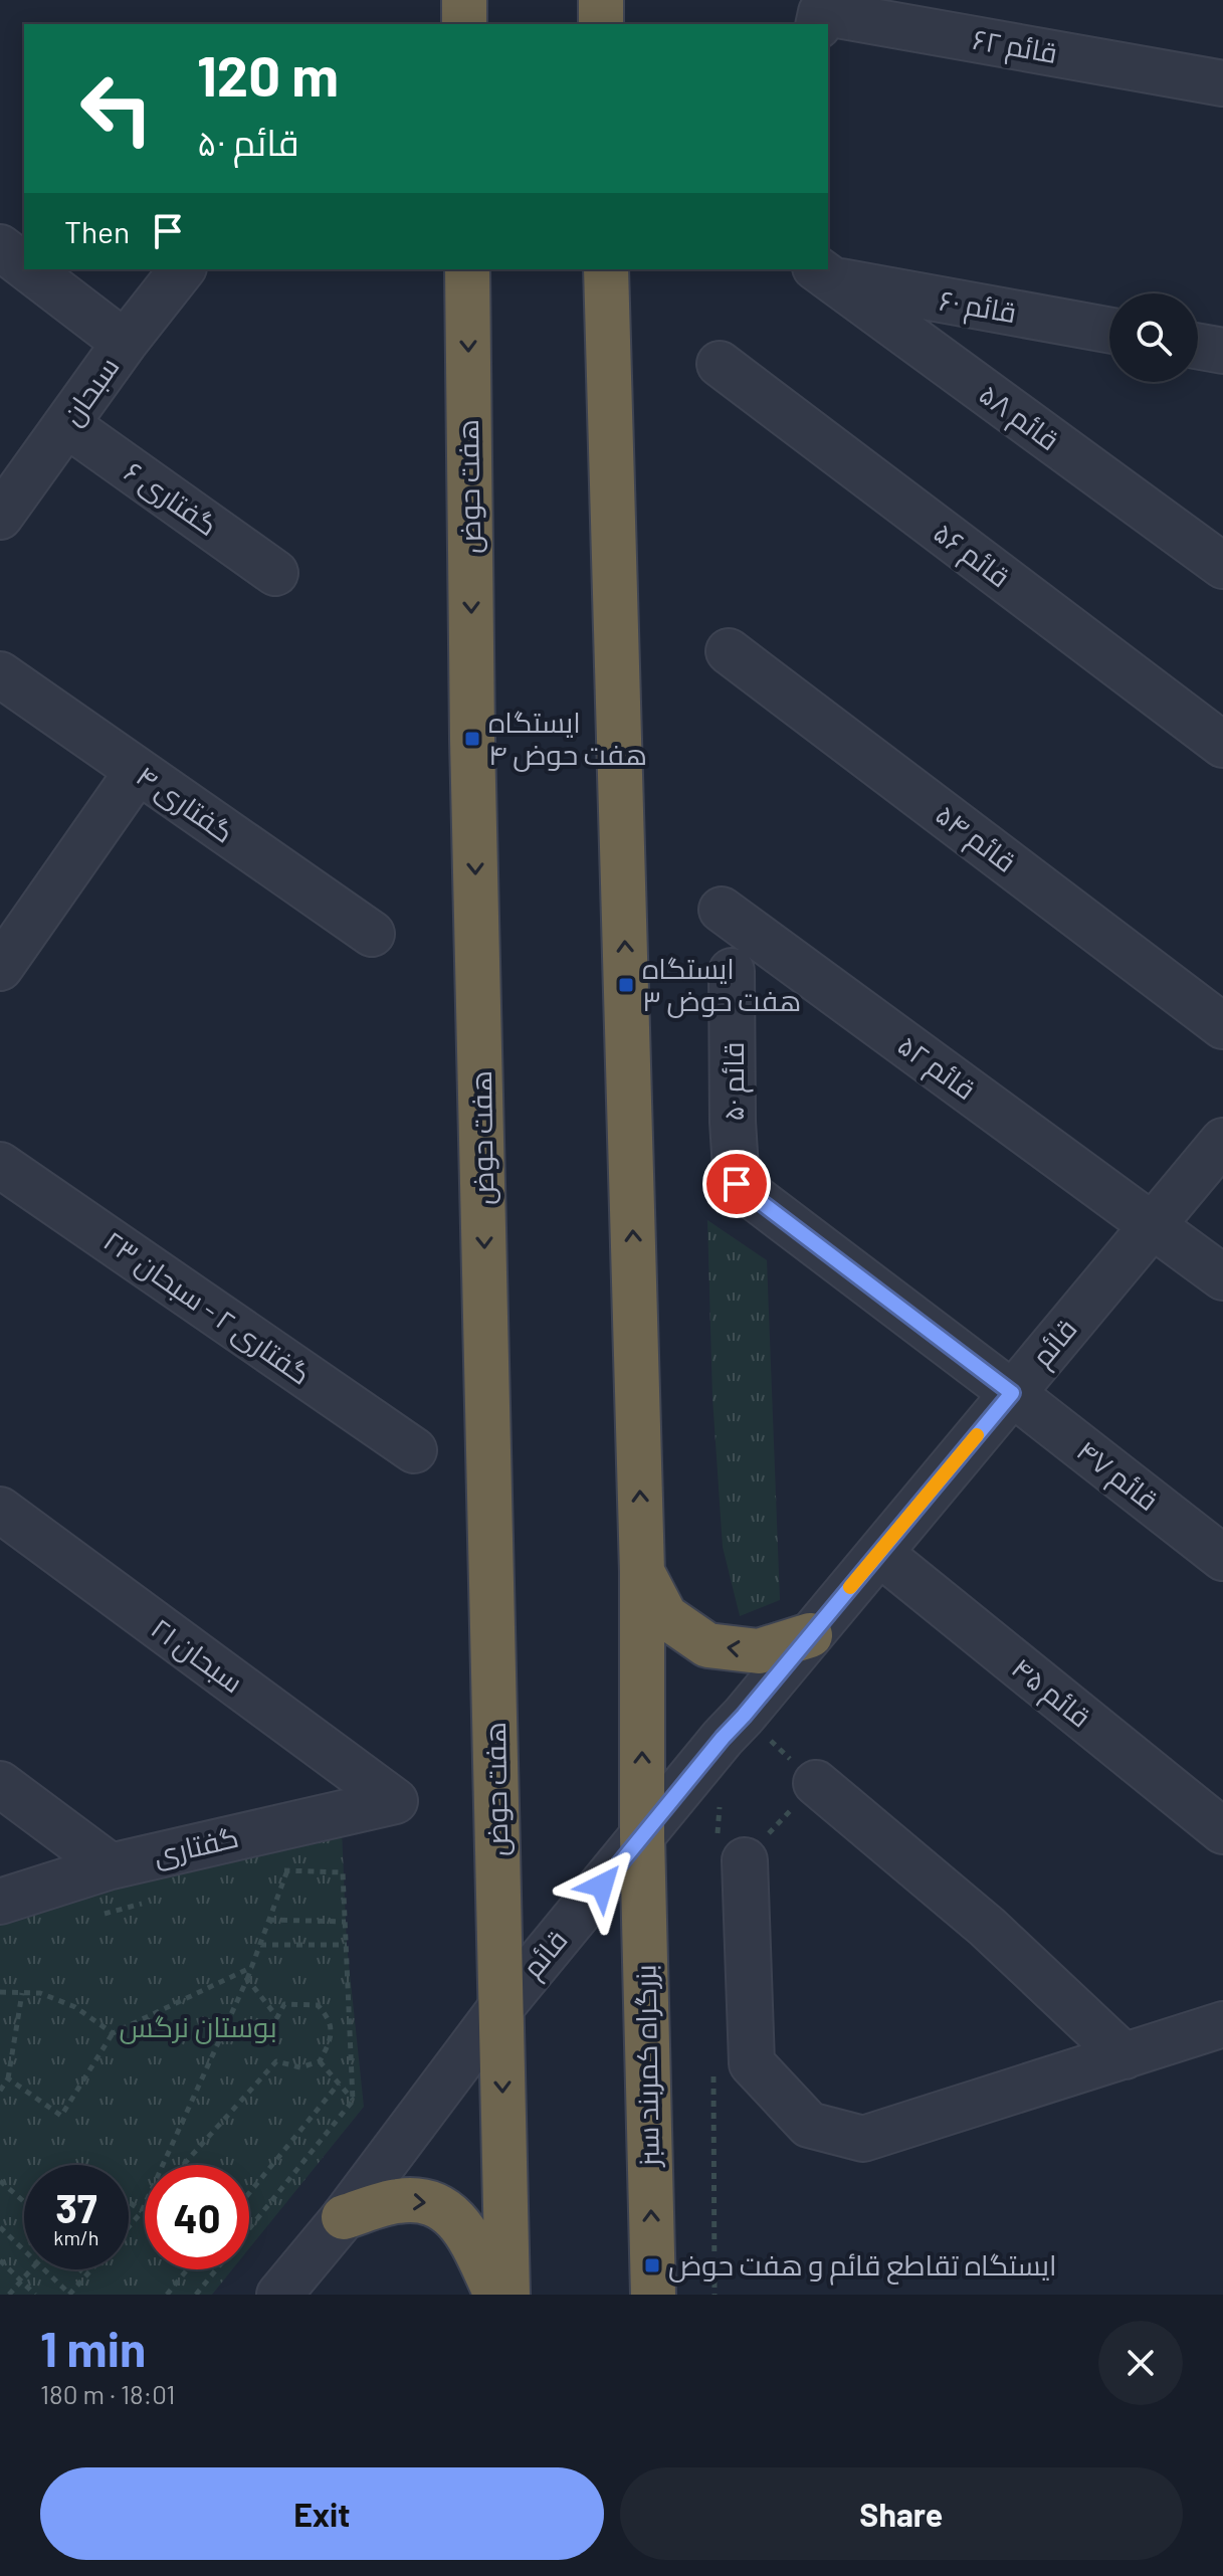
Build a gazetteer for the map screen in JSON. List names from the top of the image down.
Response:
{
  "streets": {
    "highway": ["هفت حوض", "بزرگراه کمربند سبز"],
    "street": [
      "قائم ۶۲",
      "قائم ۶۰",
      "سبحان",
      "قائم ۵۸",
      "گفتاری ۶",
      "قائم ۵۶",
      "گفتاری ۴",
      "قائم ۵۴",
      "قائم ۵۲",
      "قائم ۵۰",
      "گفتاری ۲ - سبحان ۲۳",
      "قائم",
      "قائم ۴۷",
      "سبحان ۲۱",
      "قائم ۴۵",
      "گفتاری"
    ]
  },
  "crossings": [
    ["قائم ۶۰", "قائم ۵۸"],
    ["سبحان", "گفتاری ۶"],
    ["هفت حوض", "قائم"],
    ["قائم ۵۲", "قائم"],
    ["قائم ۵۰", "قائم"],
    ["قائم ۵۰", "قائم ۴۷"],
    ["قائم", "قائم ۴۷"],
    ["قائم", "قائم ۴۵"],
    ["قائم", "بزرگراه کمربند سبز"],
    ["سبحان ۲۱", "گفتاری"]
  ],
  "parks": ["بوستان نرگس"],
  "places": {
    "transit": ["ایستگاه هفت حوض ۴", "ایستگاه هفت حوض ۳", "ایستگاه تقاطع قائم و هفت حوض"]
  },
  "page": {
    "turn": ["120 m", "قائم ۵۰"],
    "then": "Then",
    "speed": "37 km/h",
    "limit": "40",
    "heading": ["1 min", "180 m · 18:01"],
    "buttons": ["Exit", "Share"]
  }
}
